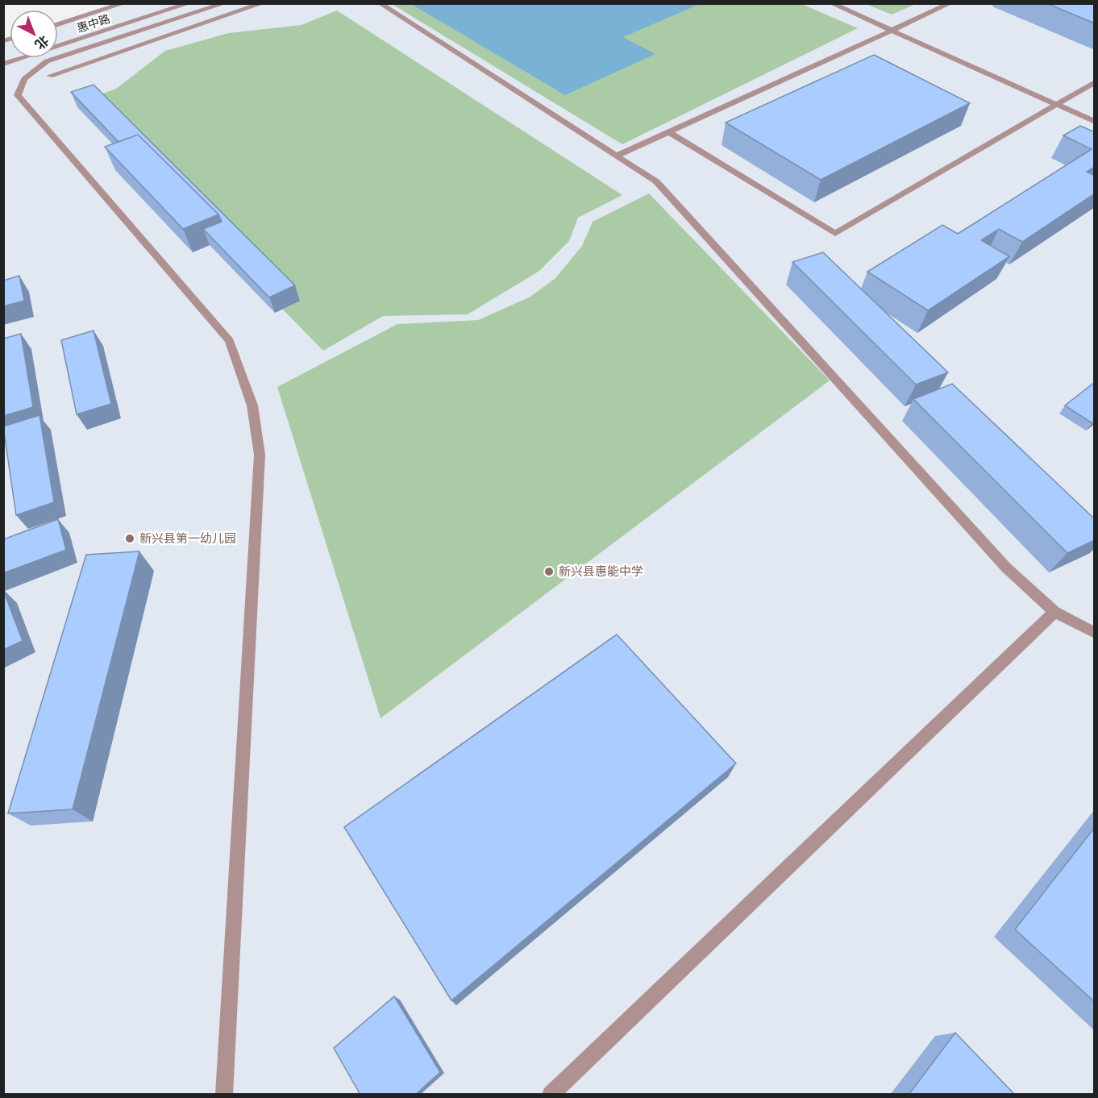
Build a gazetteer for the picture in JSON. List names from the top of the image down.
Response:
{
  "streets": {
    "street": ["惠中路"]
  },
  "places": ["新兴县第一幼儿园", "新兴县惠能中学"],
  "north": "bottom right"
}
